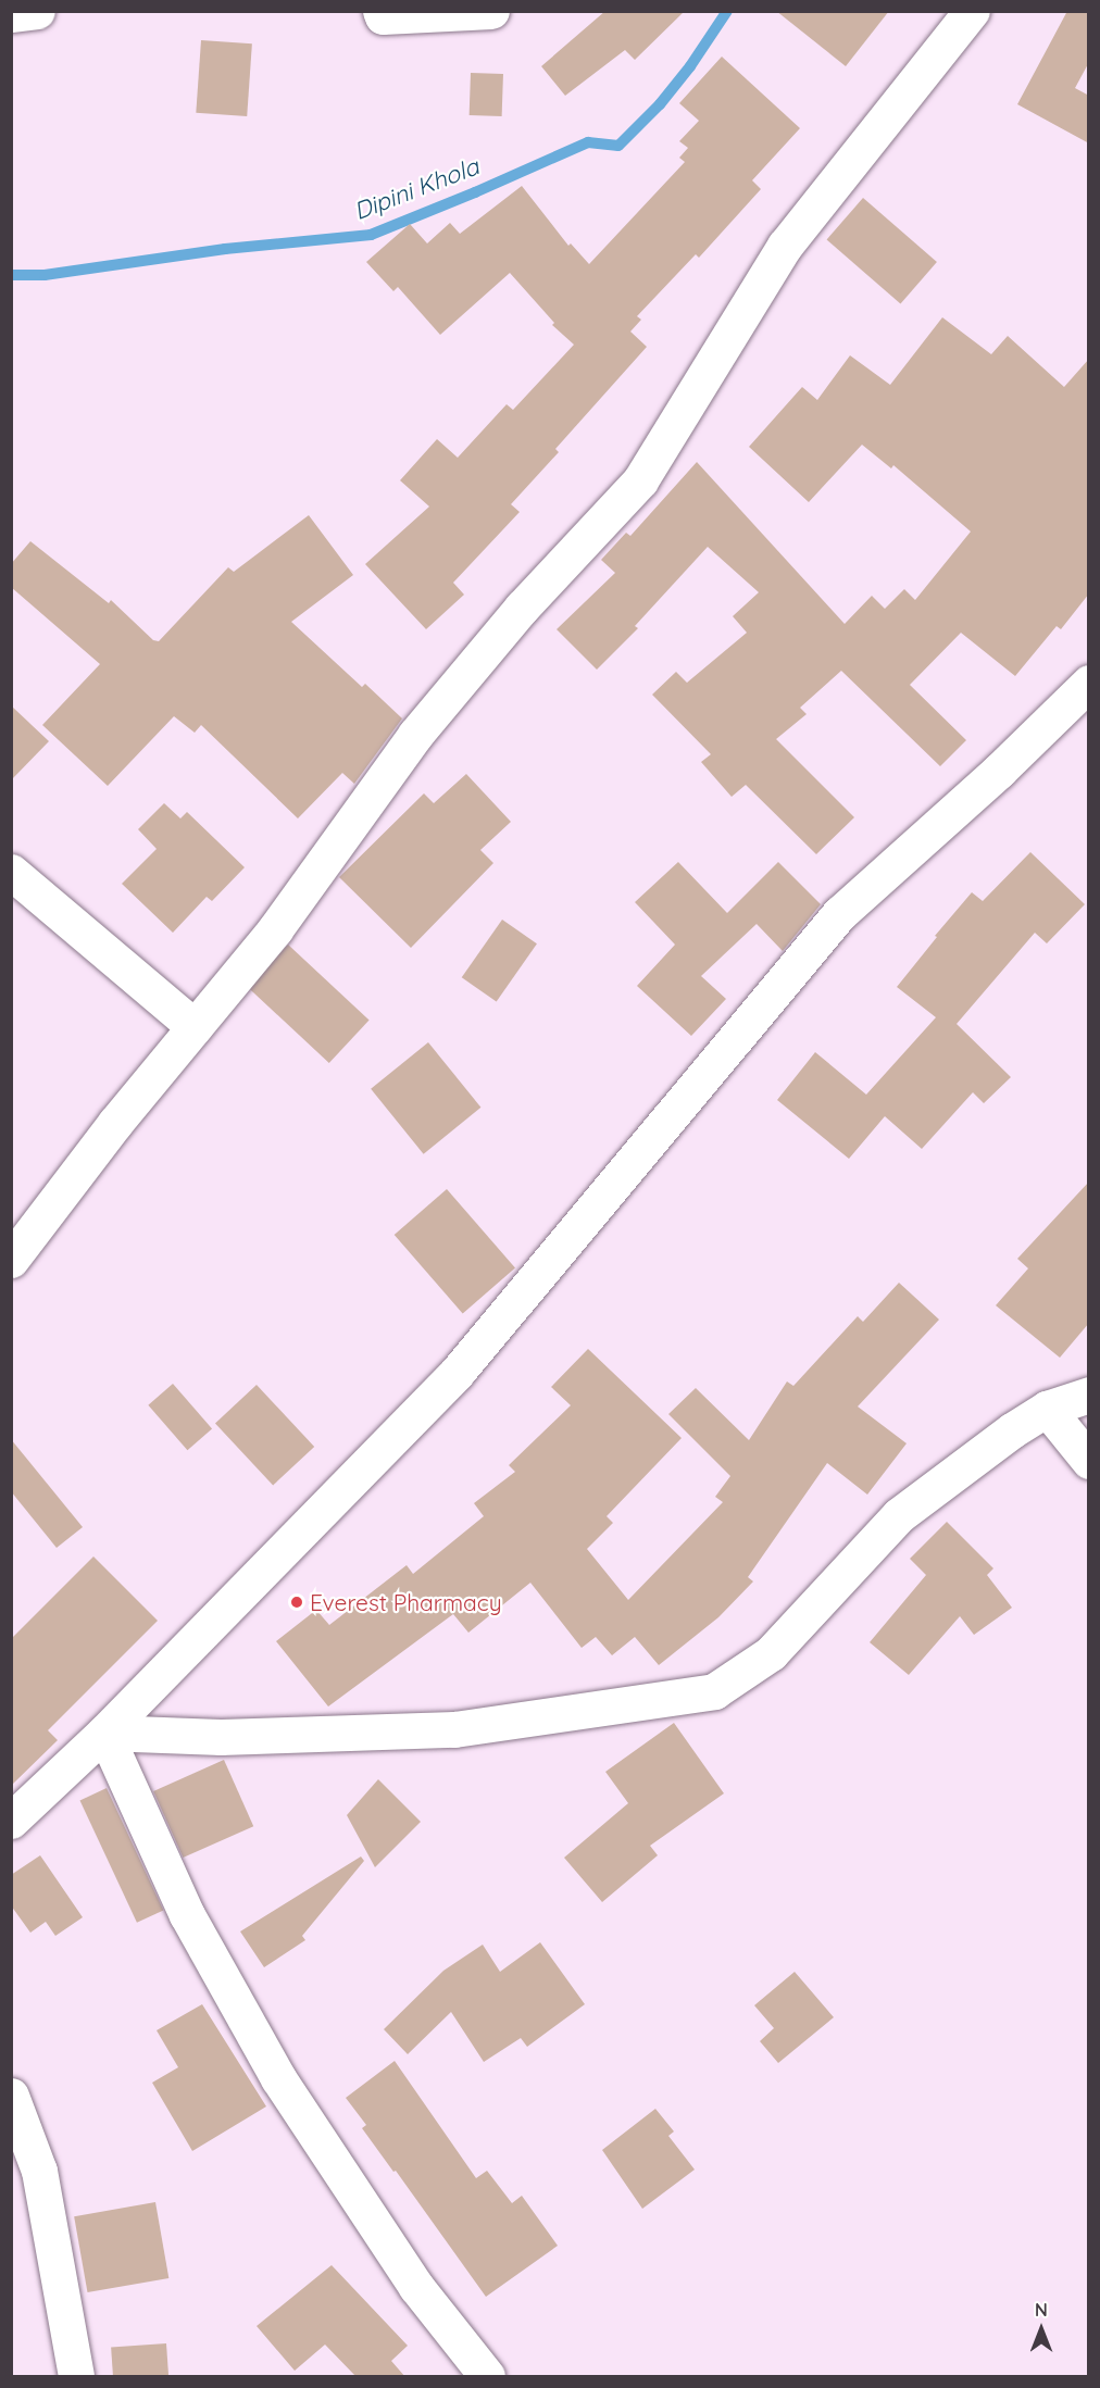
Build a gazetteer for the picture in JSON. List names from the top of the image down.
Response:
{
  "water": ["Dipini Khola"],
  "places": ["Everest Pharmacy"],
  "north": "top"
}
